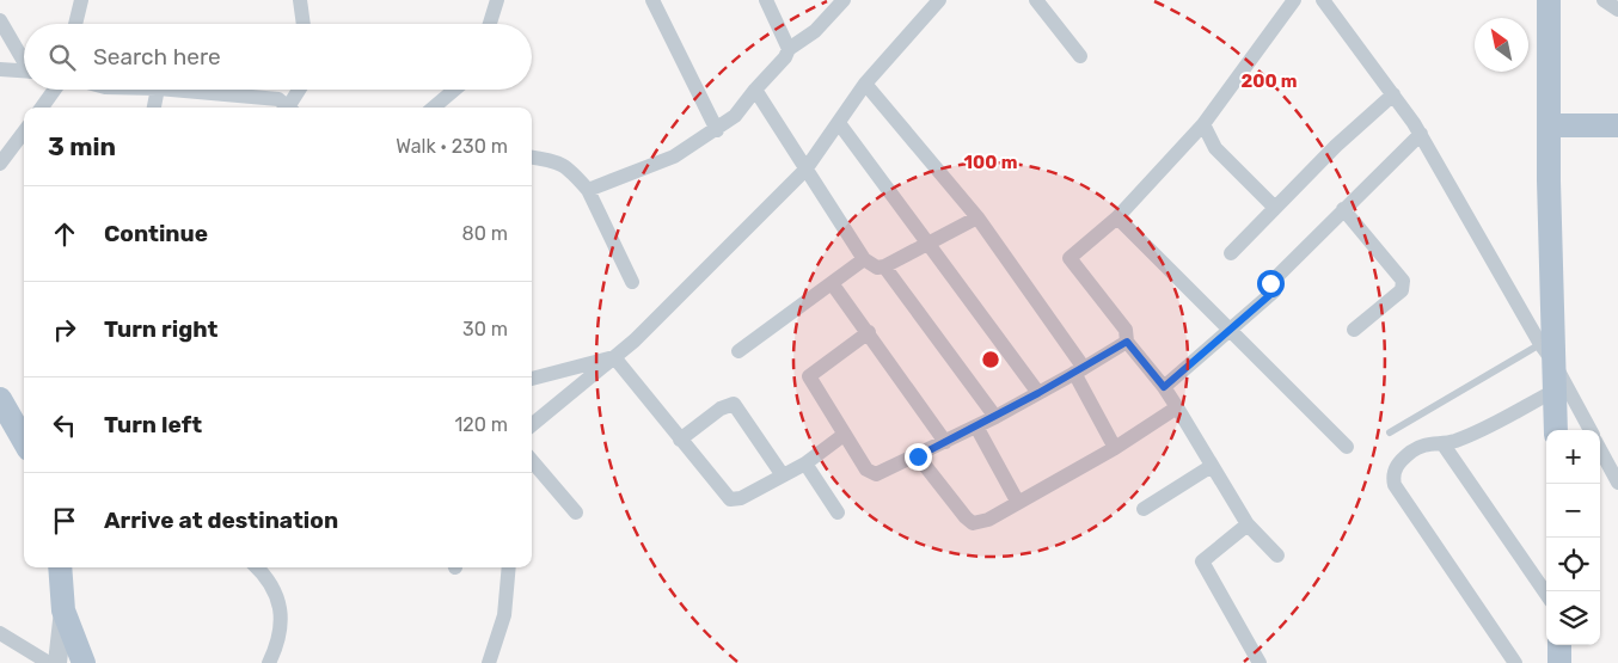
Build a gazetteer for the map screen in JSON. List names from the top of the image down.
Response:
{
  "north": "top left",
  "page": {
    "search": "Search here",
    "heading": ["3 min", "Walk · 230 m"],
    "list": [
      ["Continue", "80 m"],
      ["Turn right", "30 m"],
      ["Turn left", "120 m"],
      "Arrive at destination"
    ],
    "map_buttons": ["+", "−"]
  },
  "rings": ["200 m", "100 m"]
}
